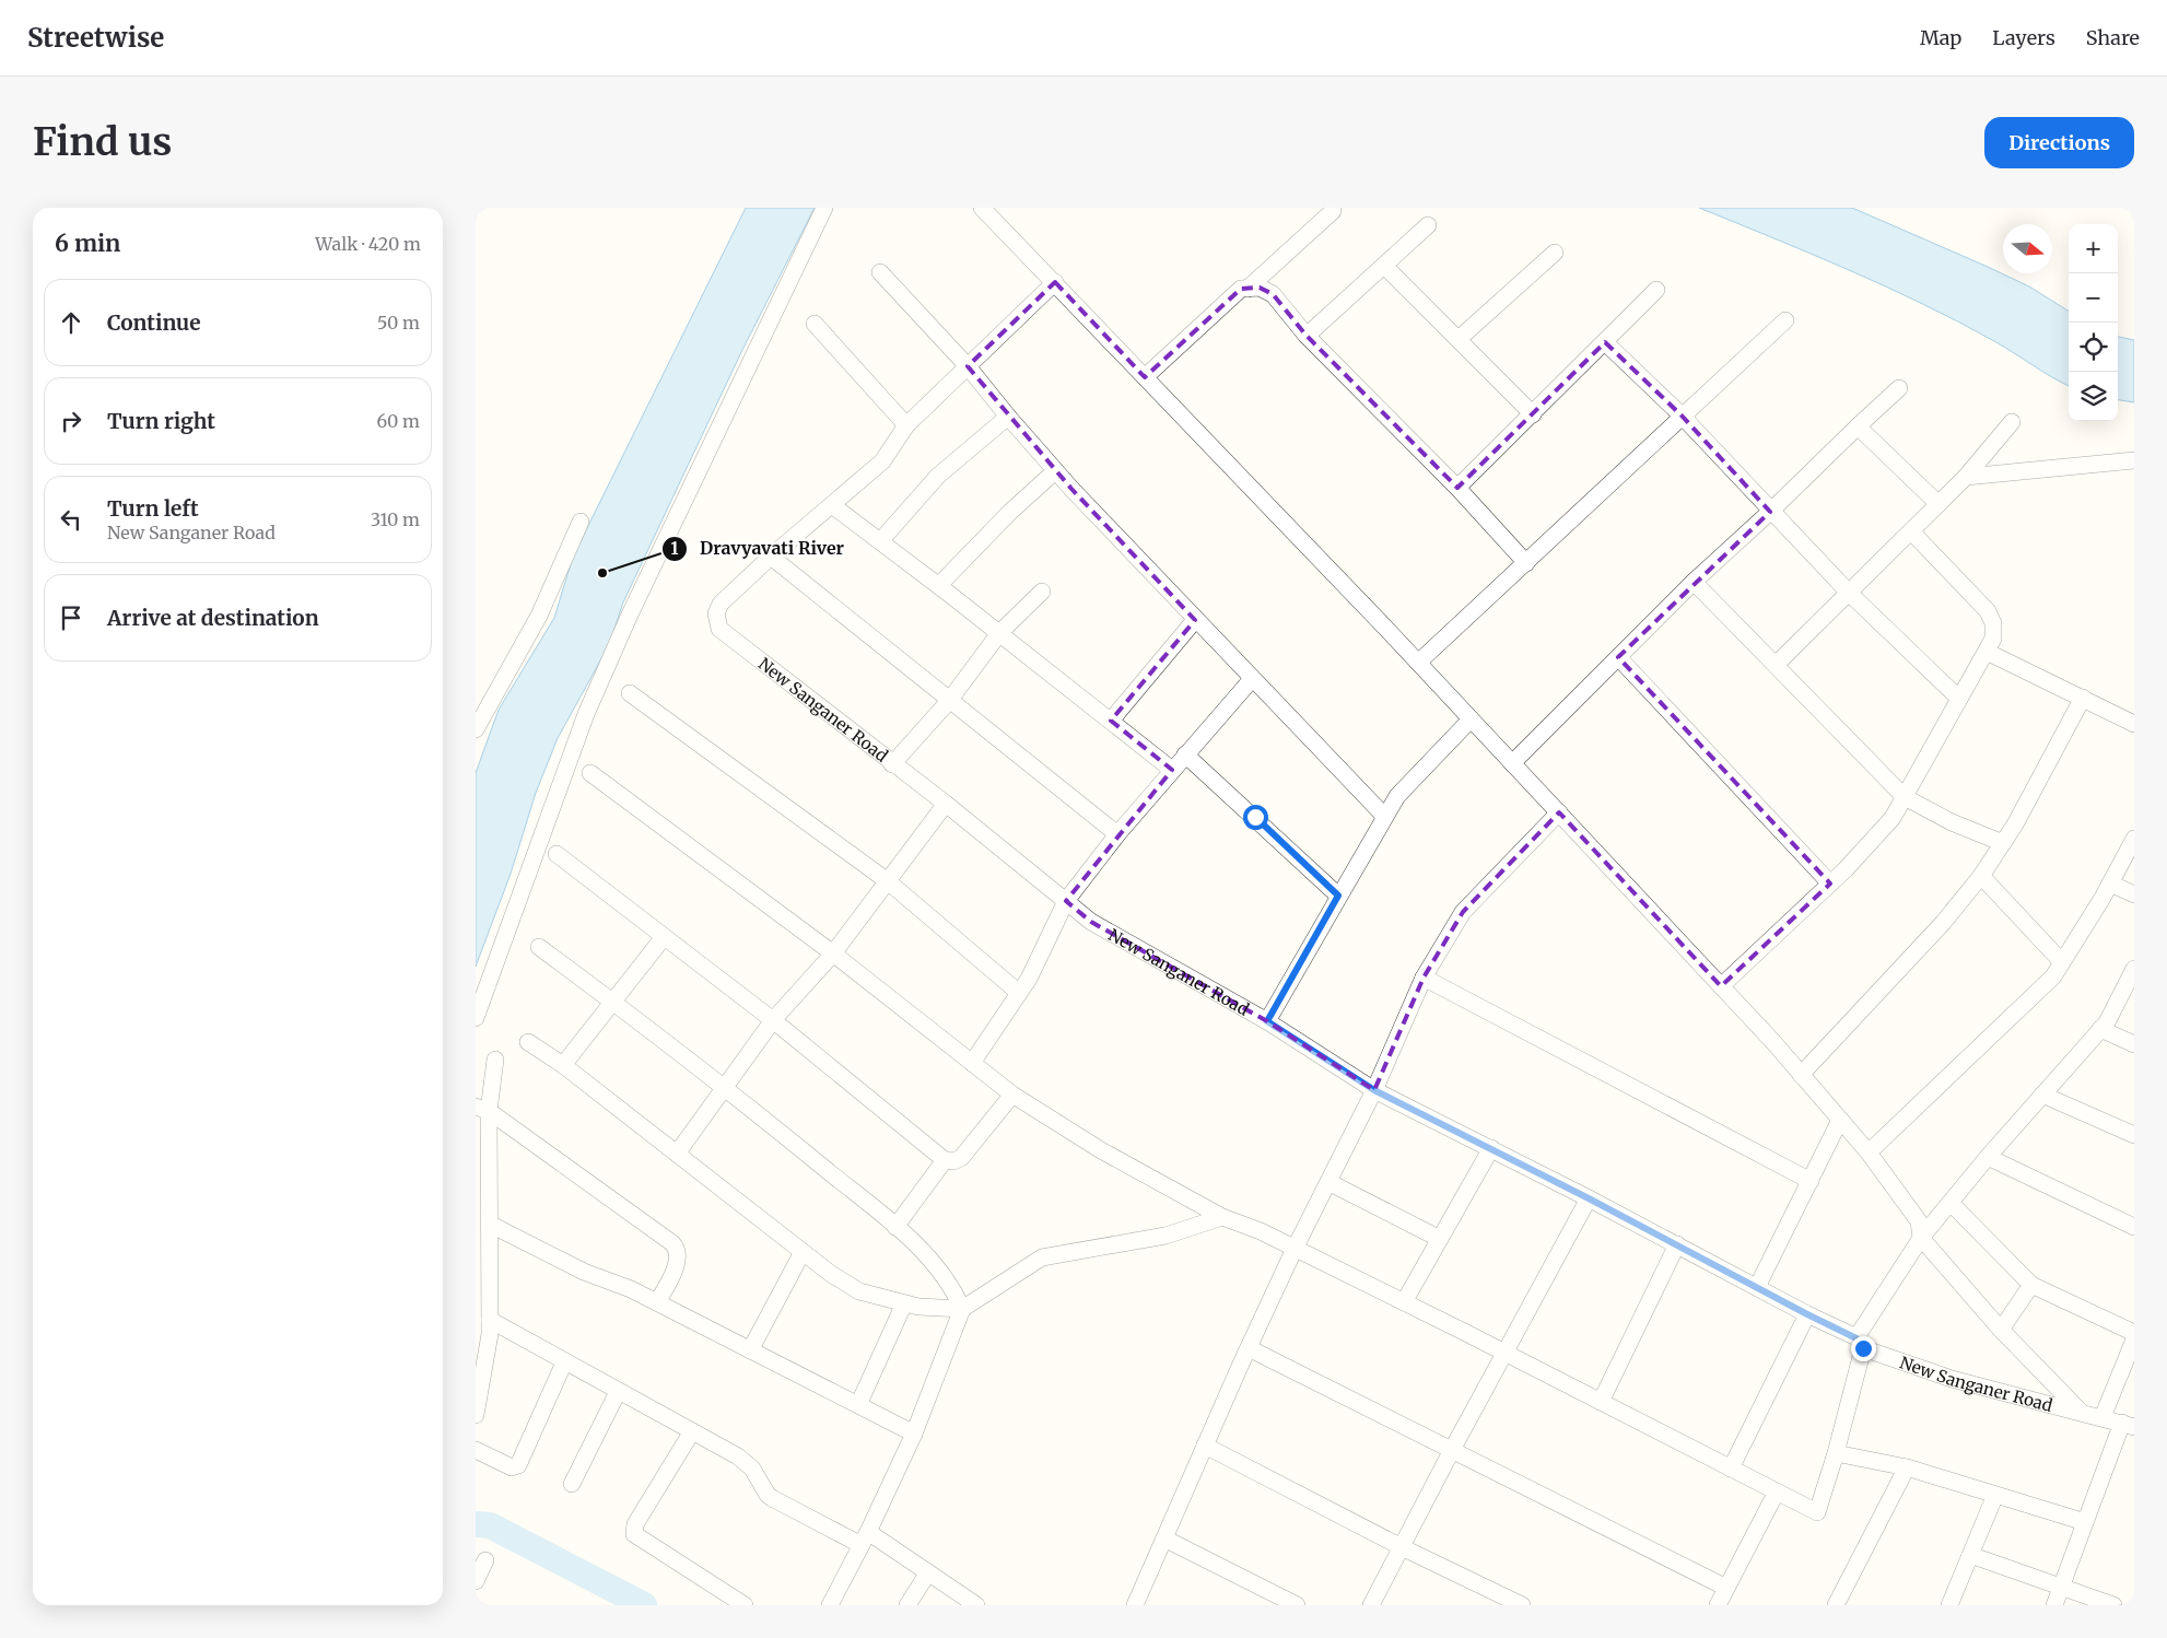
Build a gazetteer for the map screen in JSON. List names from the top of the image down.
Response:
{
  "streets": {
    "street": ["New Sanganer Road"]
  },
  "places": ["Dravyavati River"],
  "north": "right",
  "page": {
    "header": "Streetwise",
    "nav": ["Map", "Layers", "Share"],
    "buttons": "Directions",
    "title": "Find us",
    "heading": ["6 min", "Walk · 420 m"],
    "map_buttons": ["+", "−"],
    "list": [
      ["Continue", "50 m"],
      ["Turn right", "60 m"],
      ["Turn left", "New Sanganer Road", "310 m"],
      "Arrive at destination"
    ]
  }
}
